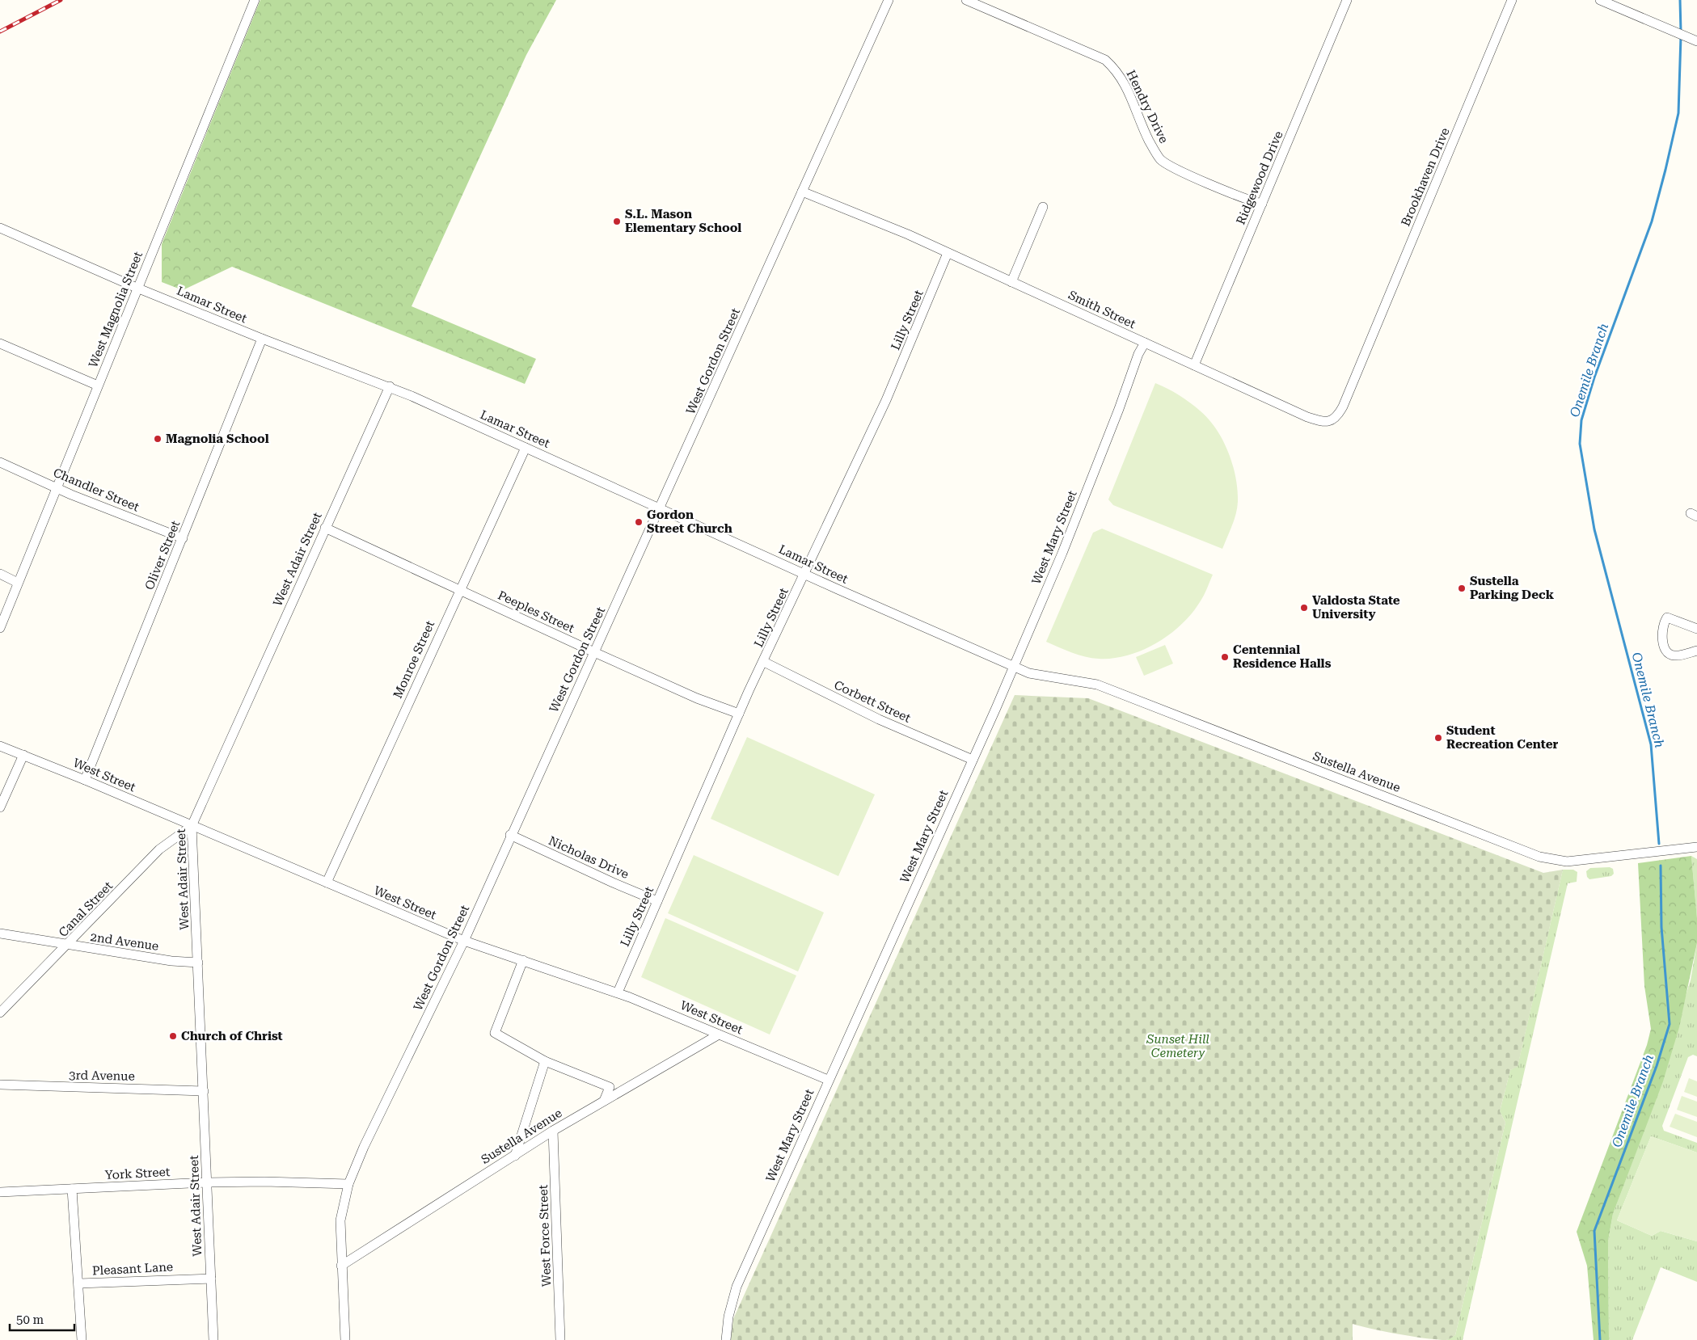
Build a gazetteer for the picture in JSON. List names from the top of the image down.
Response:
{
  "streets": {
    "street": [
      "Hendry Drive",
      "Brookhaven Drive",
      "Ridgewood Drive",
      "Lamar Street",
      "West Magnolia Street",
      "Smith Street",
      "Lilly Street",
      "West Gordon Street",
      "Chandler Street",
      "West Mary Street",
      "Oliver Street",
      "West Adair Street",
      "Peeples Street",
      "Monroe Street",
      "Corbett Street",
      "Sustella Avenue",
      "West Street",
      "Nicholas Drive",
      "Canal Street",
      "2nd Avenue",
      "3rd Avenue",
      "York Street",
      "West Force Street",
      "Pleasant Lane"
    ]
  },
  "crossings": [
    ["Hendry Drive", "Ridgewood Drive"],
    ["Brookhaven Drive", "Smith Street"],
    ["Ridgewood Drive", "Smith Street"],
    ["Lamar Street", "West Magnolia Street"],
    ["Lamar Street", "Lilly Street"],
    ["Lamar Street", "West Gordon Street"],
    ["Lamar Street", "West Mary Street"],
    ["Lamar Street", "Oliver Street"],
    ["Lamar Street", "West Adair Street"],
    ["Lamar Street", "Monroe Street"],
    ["Lamar Street", "Sustella Avenue"],
    ["West Magnolia Street", "Chandler Street"],
    ["Smith Street", "Lilly Street"],
    ["Smith Street", "West Gordon Street"],
    ["Smith Street", "West Mary Street"],
    ["Lilly Street", "Peeples Street"],
    ["Lilly Street", "Corbett Street"],
    ["Lilly Street", "West Street"],
    ["Lilly Street", "Nicholas Drive"],
    ["West Gordon Street", "Peeples Street"],
    ["West Gordon Street", "Sustella Avenue"],
    ["West Gordon Street", "West Street"],
    ["West Gordon Street", "Nicholas Drive"],
    ["West Gordon Street", "York Street"],
    ["Chandler Street", "Oliver Street"],
    ["West Mary Street", "Corbett Street"],
    ["West Mary Street", "Sustella Avenue"],
    ["West Mary Street", "West Street"],
    ["Oliver Street", "West Street"],
    ["West Adair Street", "Peeples Street"],
    ["West Adair Street", "West Street"],
    ["West Adair Street", "Canal Street"],
    ["West Adair Street", "2nd Avenue"],
    ["West Adair Street", "3rd Avenue"],
    ["West Adair Street", "York Street"],
    ["West Adair Street", "Pleasant Lane"],
    ["Peeples Street", "Monroe Street"],
    ["Monroe Street", "West Street"],
    ["Sustella Avenue", "West Street"],
    ["Sustella Avenue", "West Force Street"],
    ["West Street", "Canal Street"],
    ["Canal Street", "2nd Avenue"]
  ],
  "water": ["Onemile Branch"],
  "parks": ["Sunset Hill Cemetery"],
  "places": [
    "S.L. Mason Elementary School",
    "Magnolia School",
    "Gordon Street Church",
    "Sustella Parking Deck",
    "Valdosta State University",
    "Centennial Residence Halls",
    "Student Recreation Center",
    "Church of Christ"
  ],
  "scale_bar": "50 m"
}
